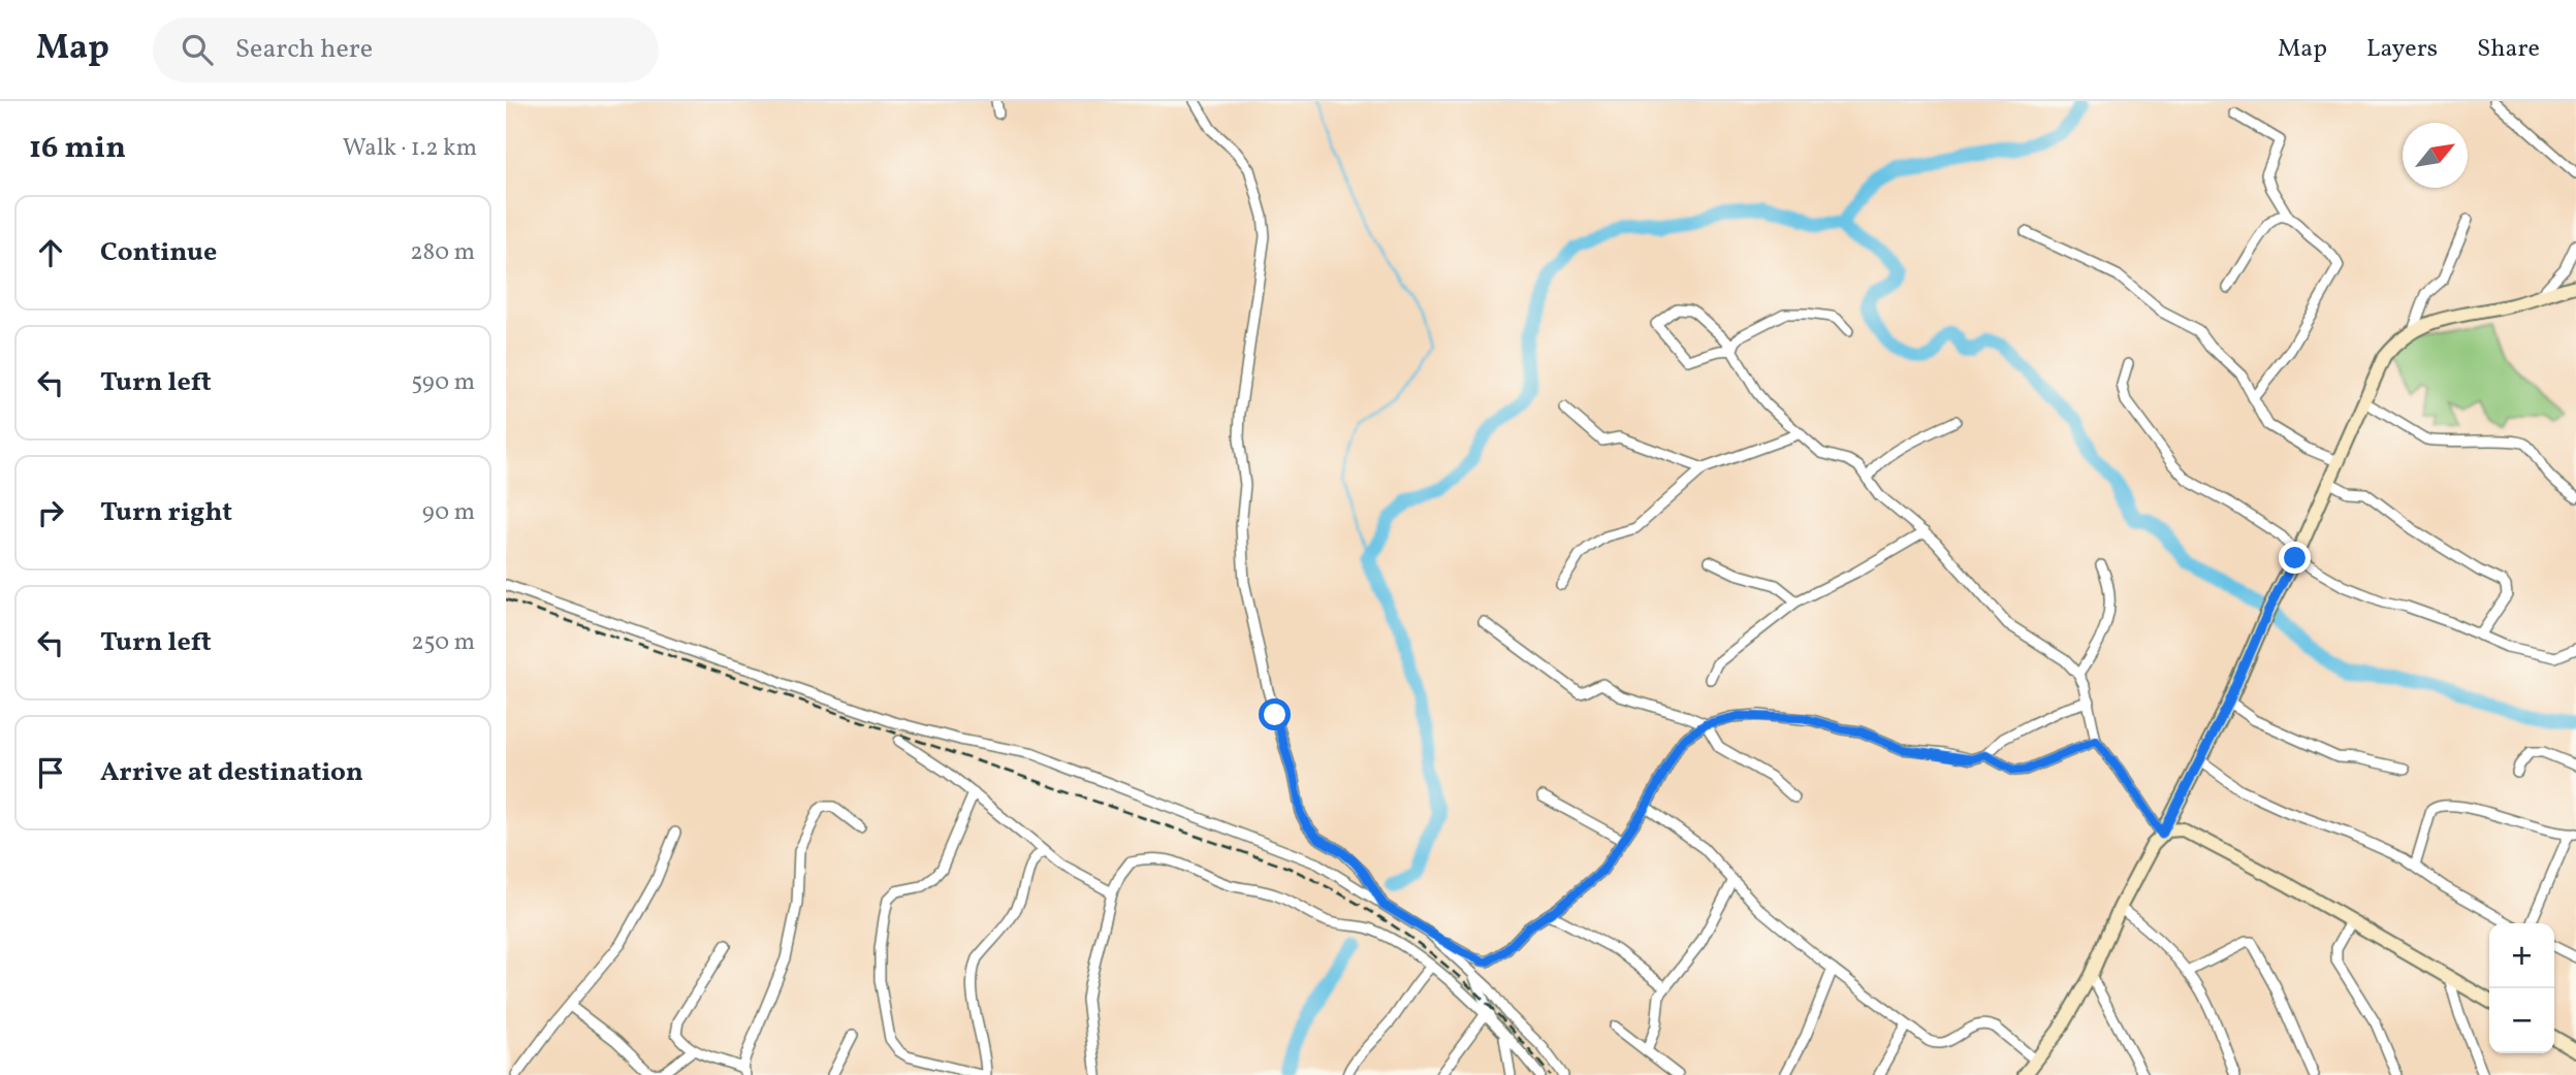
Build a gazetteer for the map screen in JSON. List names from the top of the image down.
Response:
{
  "north": "top right",
  "page": {
    "header": "Map",
    "search": "Search here",
    "nav": ["Map", "Layers", "Share"],
    "heading": ["16 min", "Walk · 1.2 km"],
    "list": [
      ["Continue", "280 m"],
      ["Turn left", "590 m"],
      ["Turn right", "90 m"],
      ["Turn left", "250 m"],
      "Arrive at destination"
    ],
    "map_buttons": ["+", "−"]
  }
}
